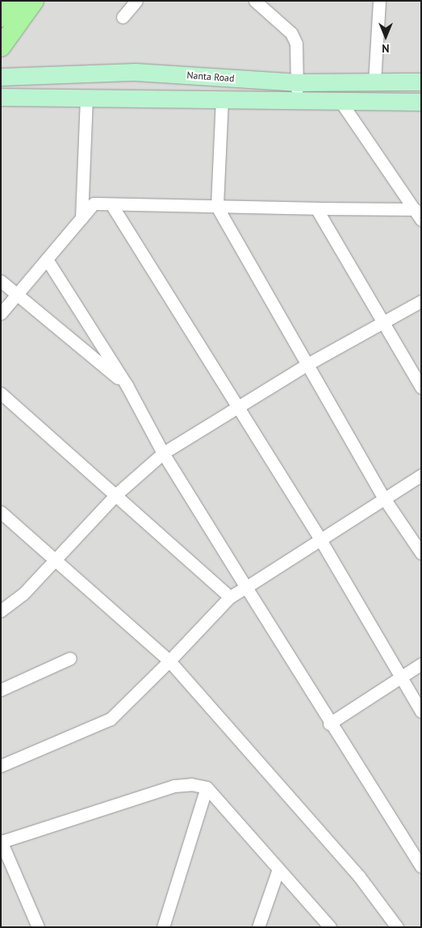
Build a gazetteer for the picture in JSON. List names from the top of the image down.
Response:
{
  "streets": {
    "main road": ["Nanta Road"]
  },
  "north": "bottom"
}
